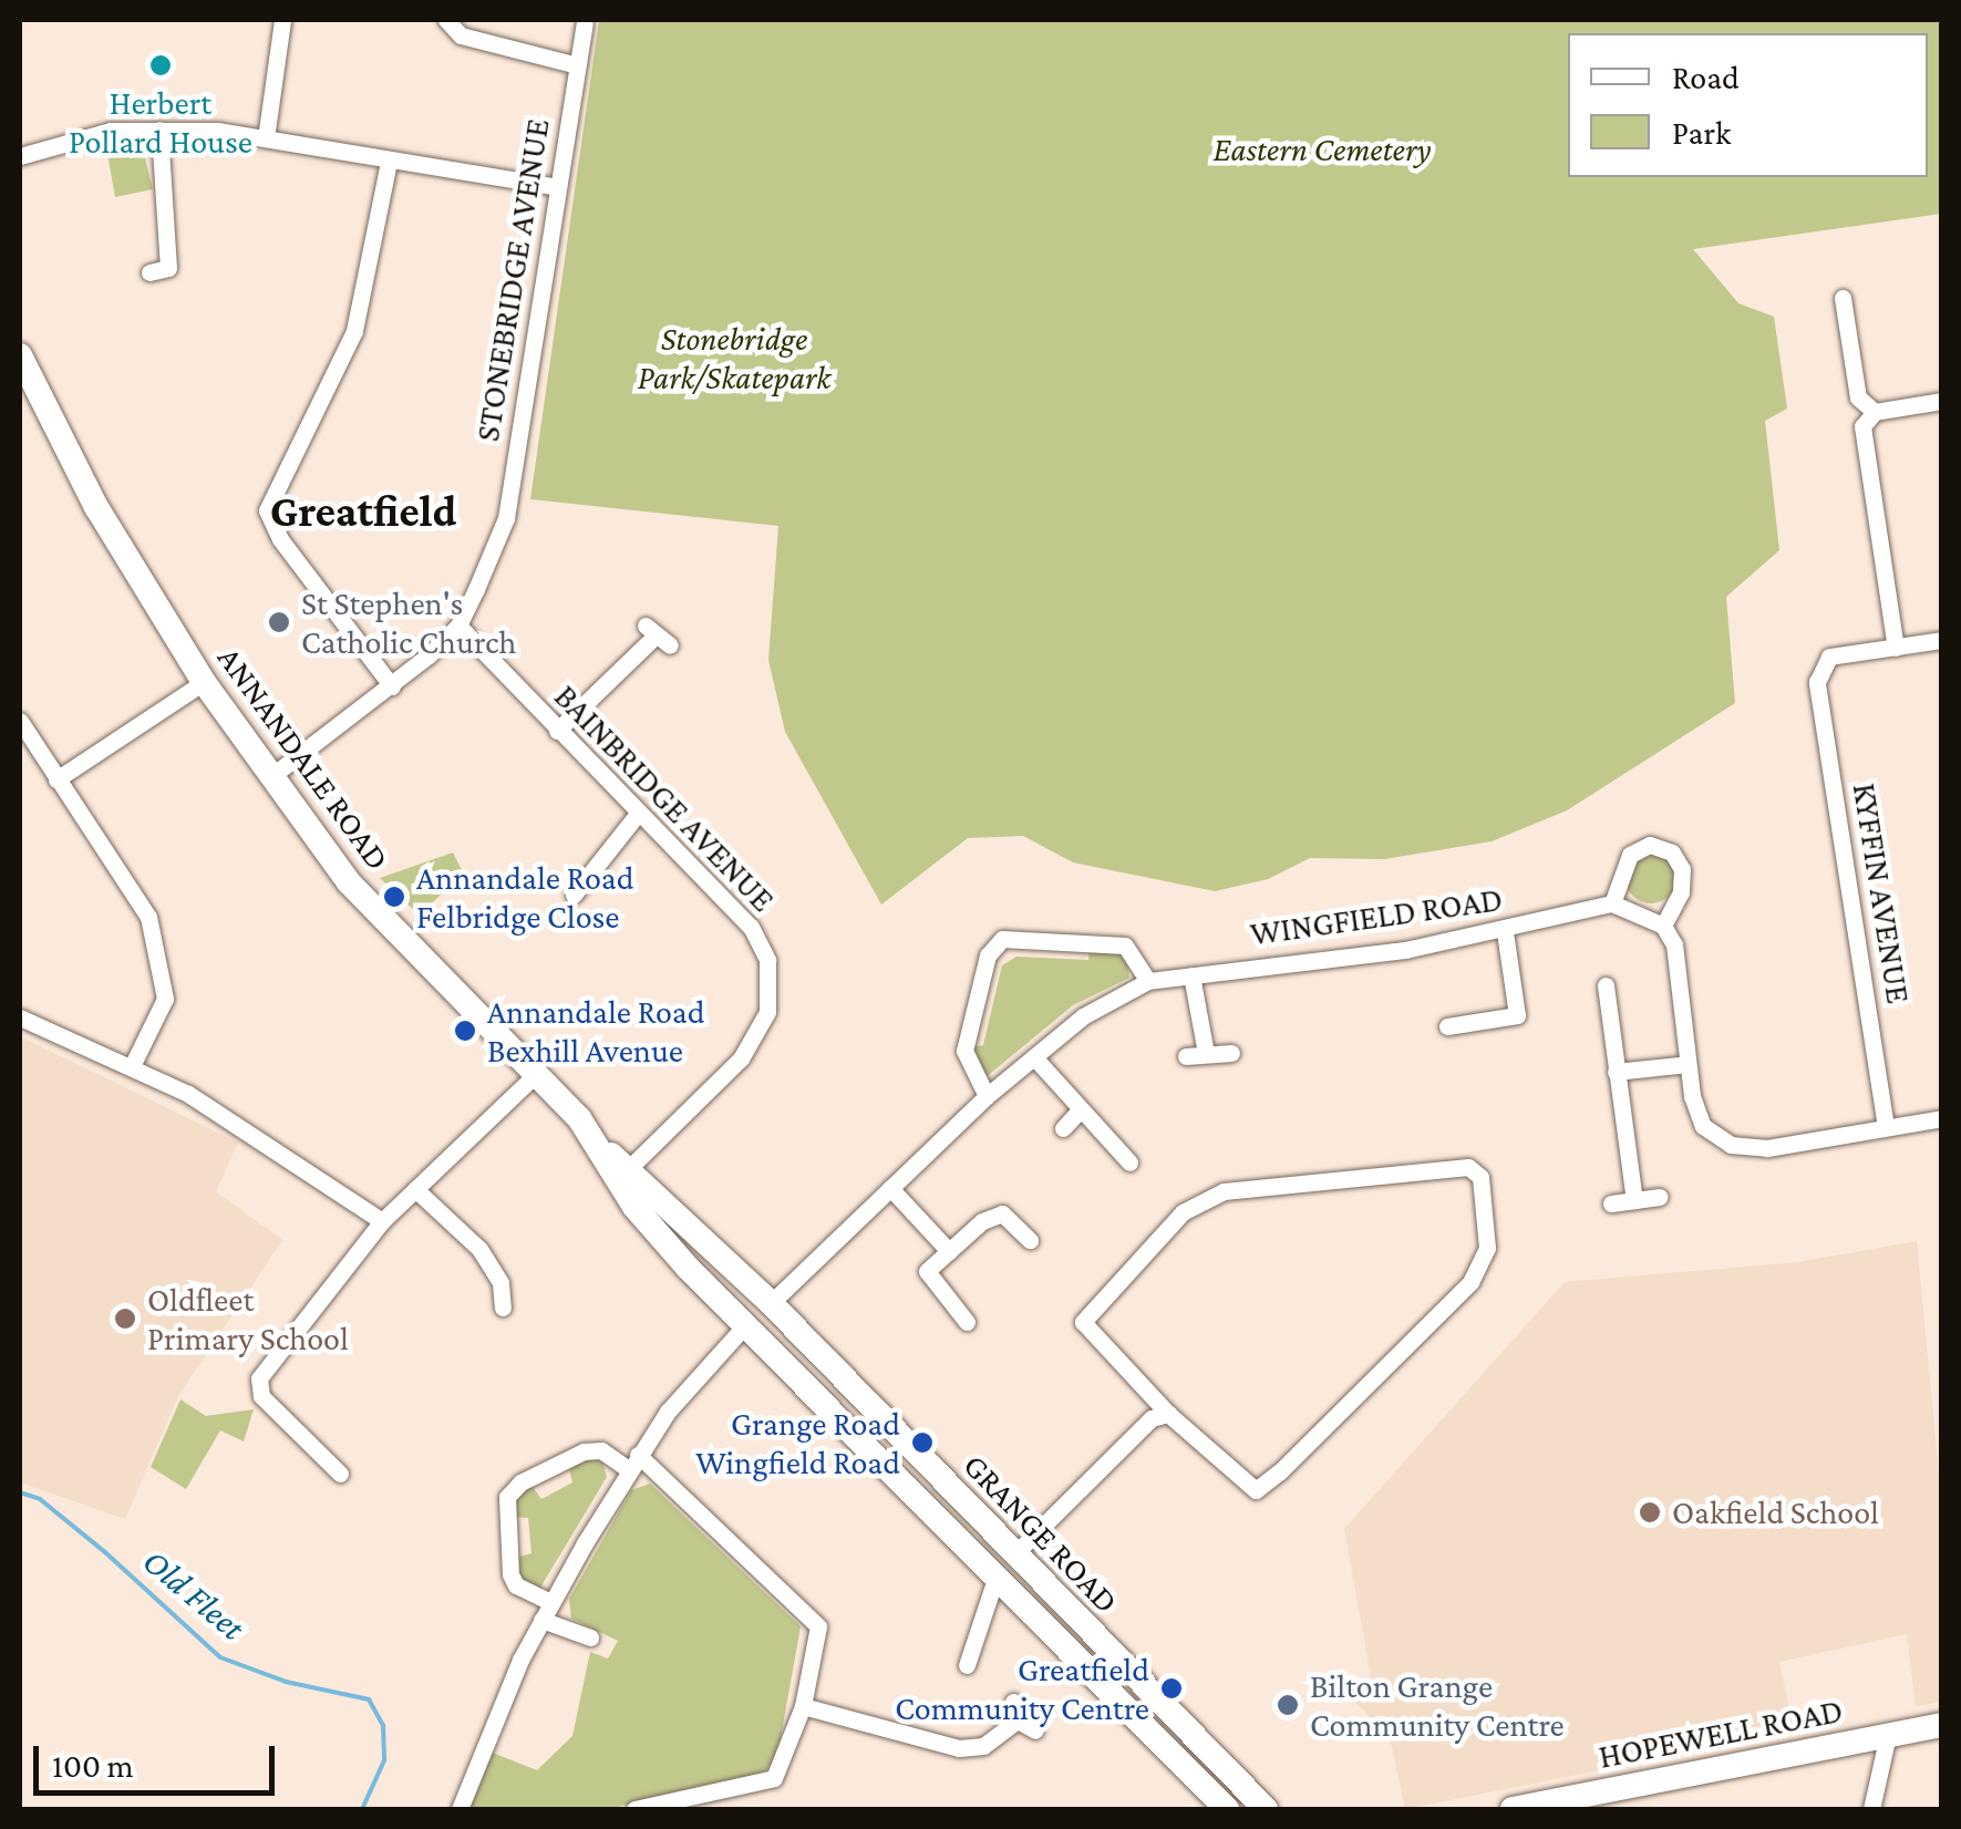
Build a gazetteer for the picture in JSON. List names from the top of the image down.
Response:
{
  "streets": {
    "street": [
      "STONEBRIDGE AVENUE",
      "ANNANDALE ROAD",
      "BAINBRIDGE AVENUE",
      "KYFFIN AVENUE",
      "WINGFIELD ROAD",
      "GRANGE ROAD",
      "HOPEWELL ROAD"
    ]
  },
  "crossings": [
    ["STONEBRIDGE AVENUE", "ANNANDALE ROAD"],
    ["STONEBRIDGE AVENUE", "BAINBRIDGE AVENUE"],
    ["ANNANDALE ROAD", "BAINBRIDGE AVENUE"],
    ["ANNANDALE ROAD", "WINGFIELD ROAD"],
    ["ANNANDALE ROAD", "GRANGE ROAD"],
    ["WINGFIELD ROAD", "GRANGE ROAD"]
  ],
  "districts": ["Greatfield"],
  "water": ["Old Fleet"],
  "parks": ["Eastern Cemetery", "Stonebridge Park/Skatepark"],
  "places": [
    "Herbert Pollard House",
    "St Stephen's Catholic Church",
    "Annandale Road Felbridge Close",
    "Annandale Road Bexhill Avenue",
    "Oldfleet Primary School",
    "Grange Road Wingfield Road",
    "Oakfield School",
    "Greatfield Community Centre",
    "Bilton Grange Community Centre"
  ],
  "legend": ["Road", "Park"],
  "scale_bar": "100 m"
}
